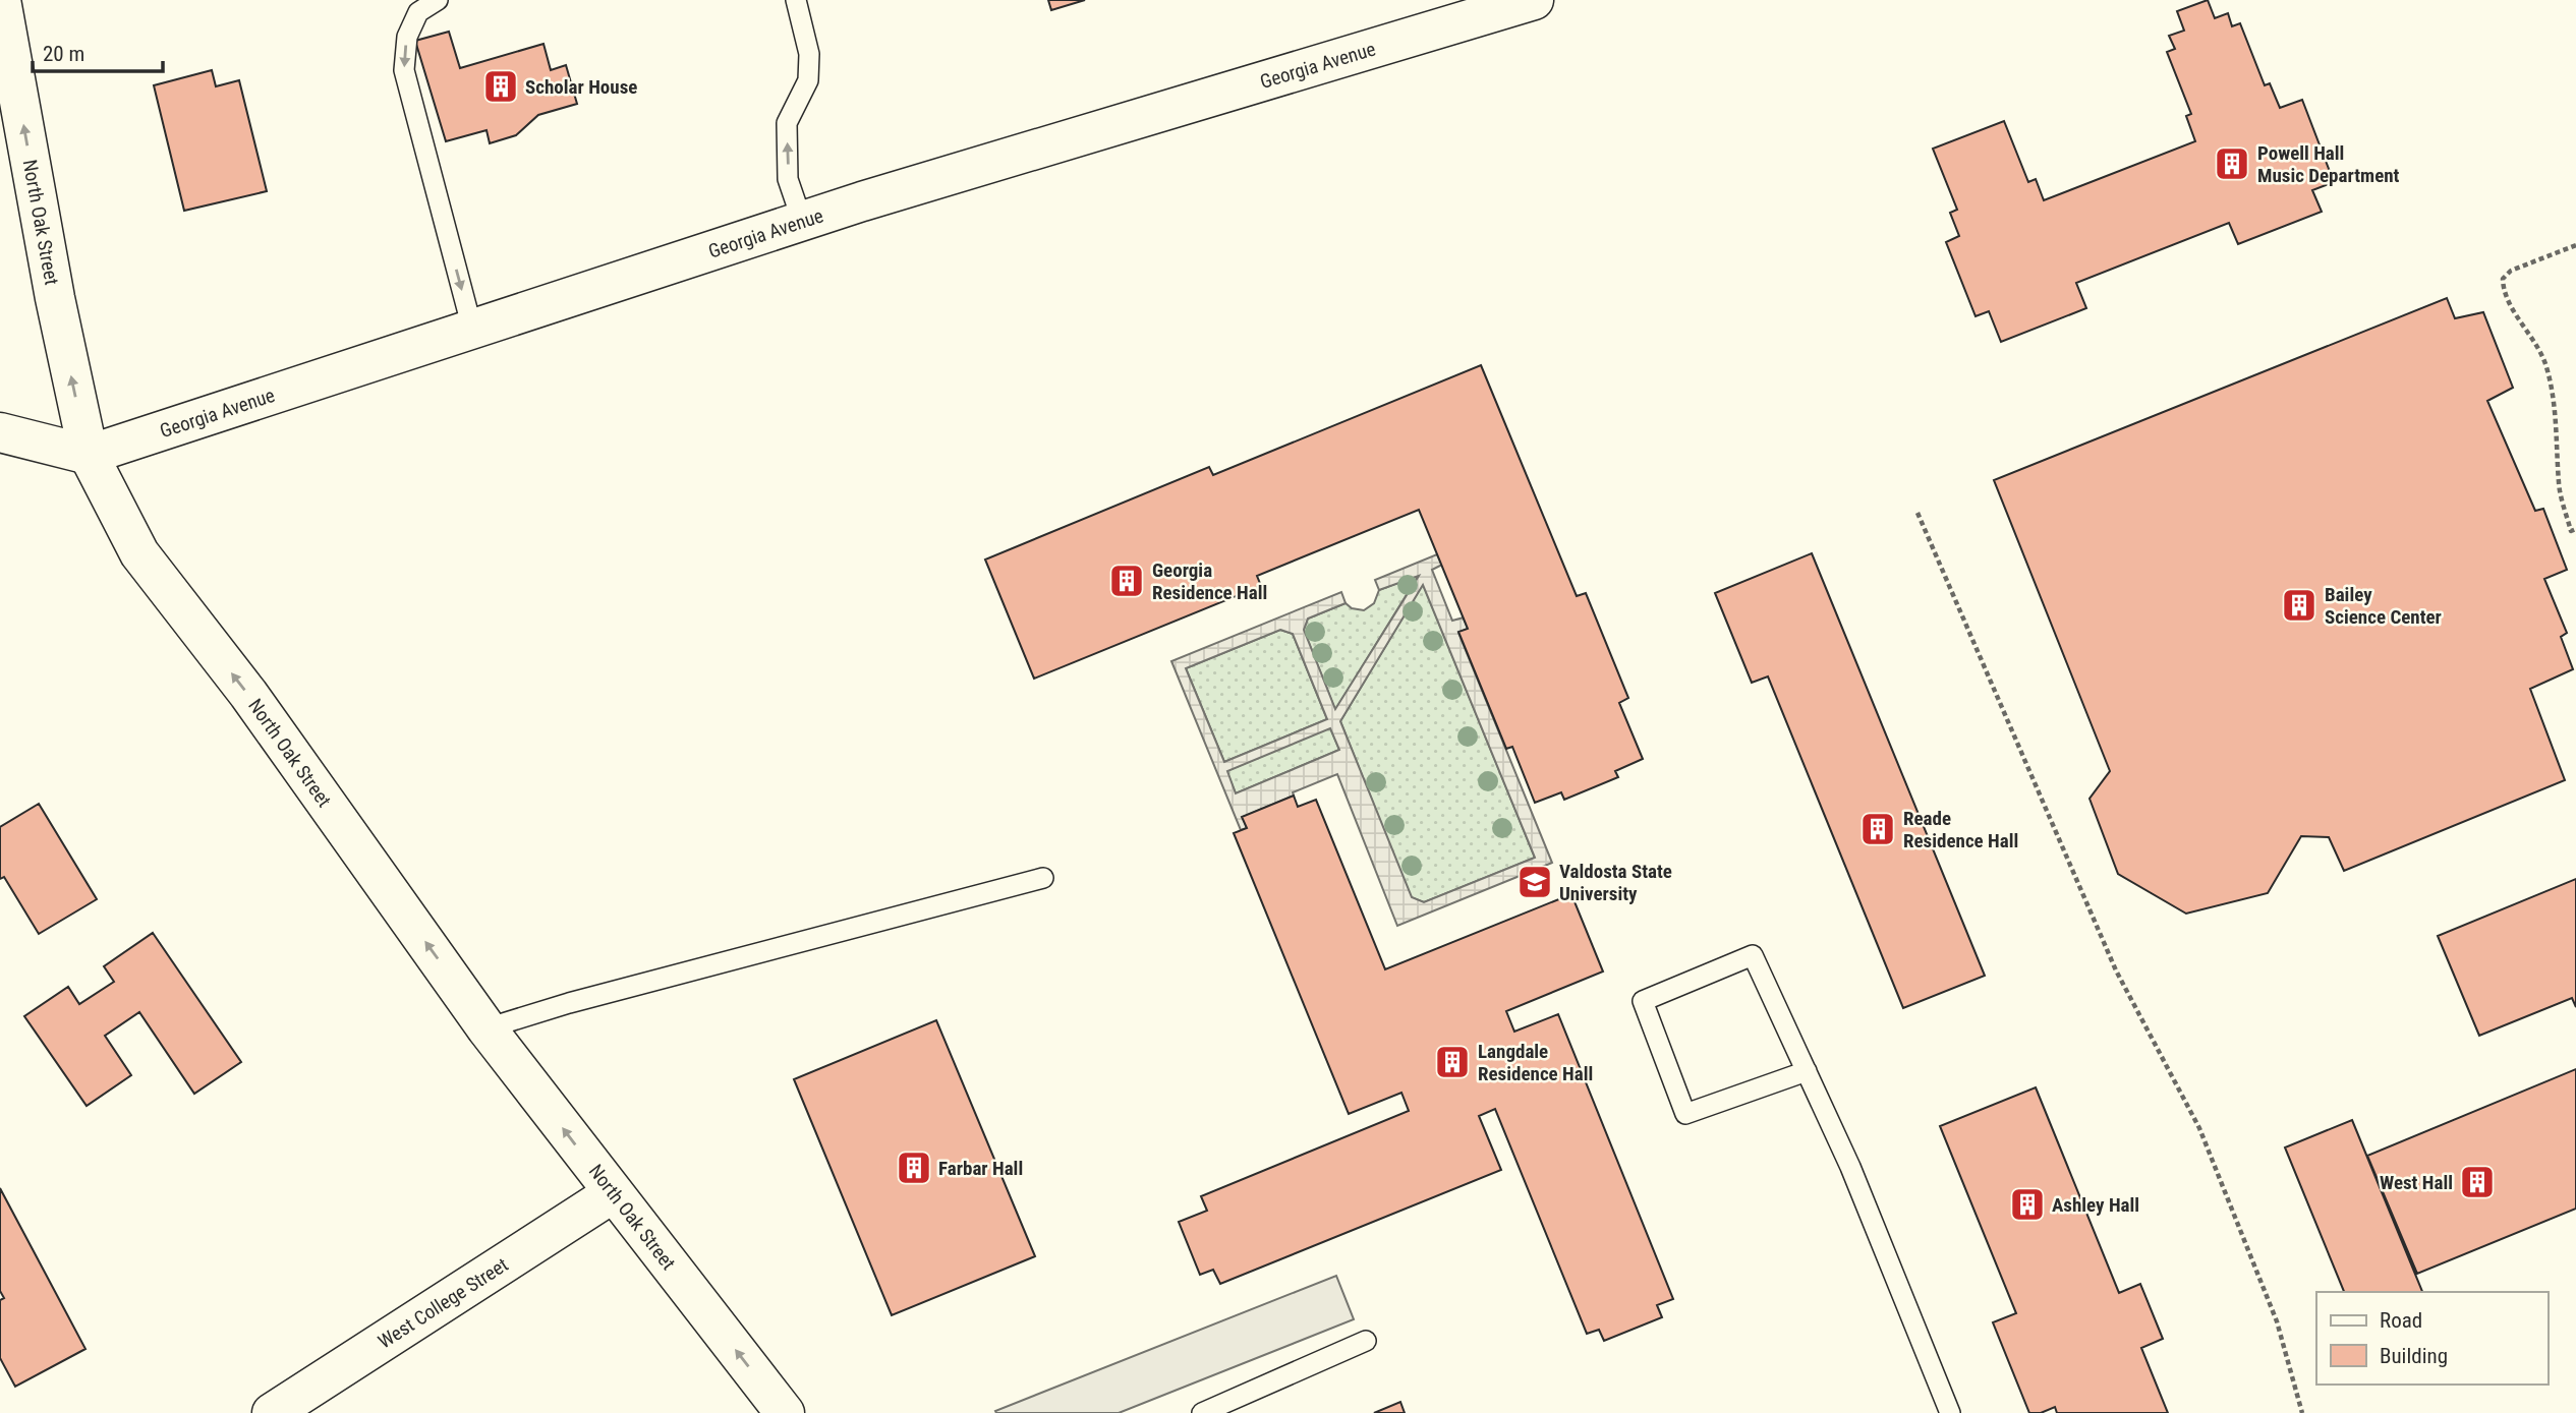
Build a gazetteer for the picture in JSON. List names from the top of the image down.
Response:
{
  "streets": {
    "street": ["Georgia Avenue", "North Oak Street", "West College Street"]
  },
  "crossings": [
    ["Georgia Avenue", "North Oak Street"],
    ["North Oak Street", "West College Street"]
  ],
  "one_way": ["North Oak Street"],
  "places": {
    "building": [
      "Scholar House",
      "Powell Hall Music Department",
      "Georgia Residence Hall",
      "Bailey Science Center",
      "Reade Residence Hall",
      "Langdale Residence Hall",
      "Farbar Hall",
      "West Hall",
      "Ashley Hall"
    ],
    "school or university": ["Valdosta State University"]
  },
  "legend": ["Road", "Building"],
  "scale_bar": "20 m"
}
